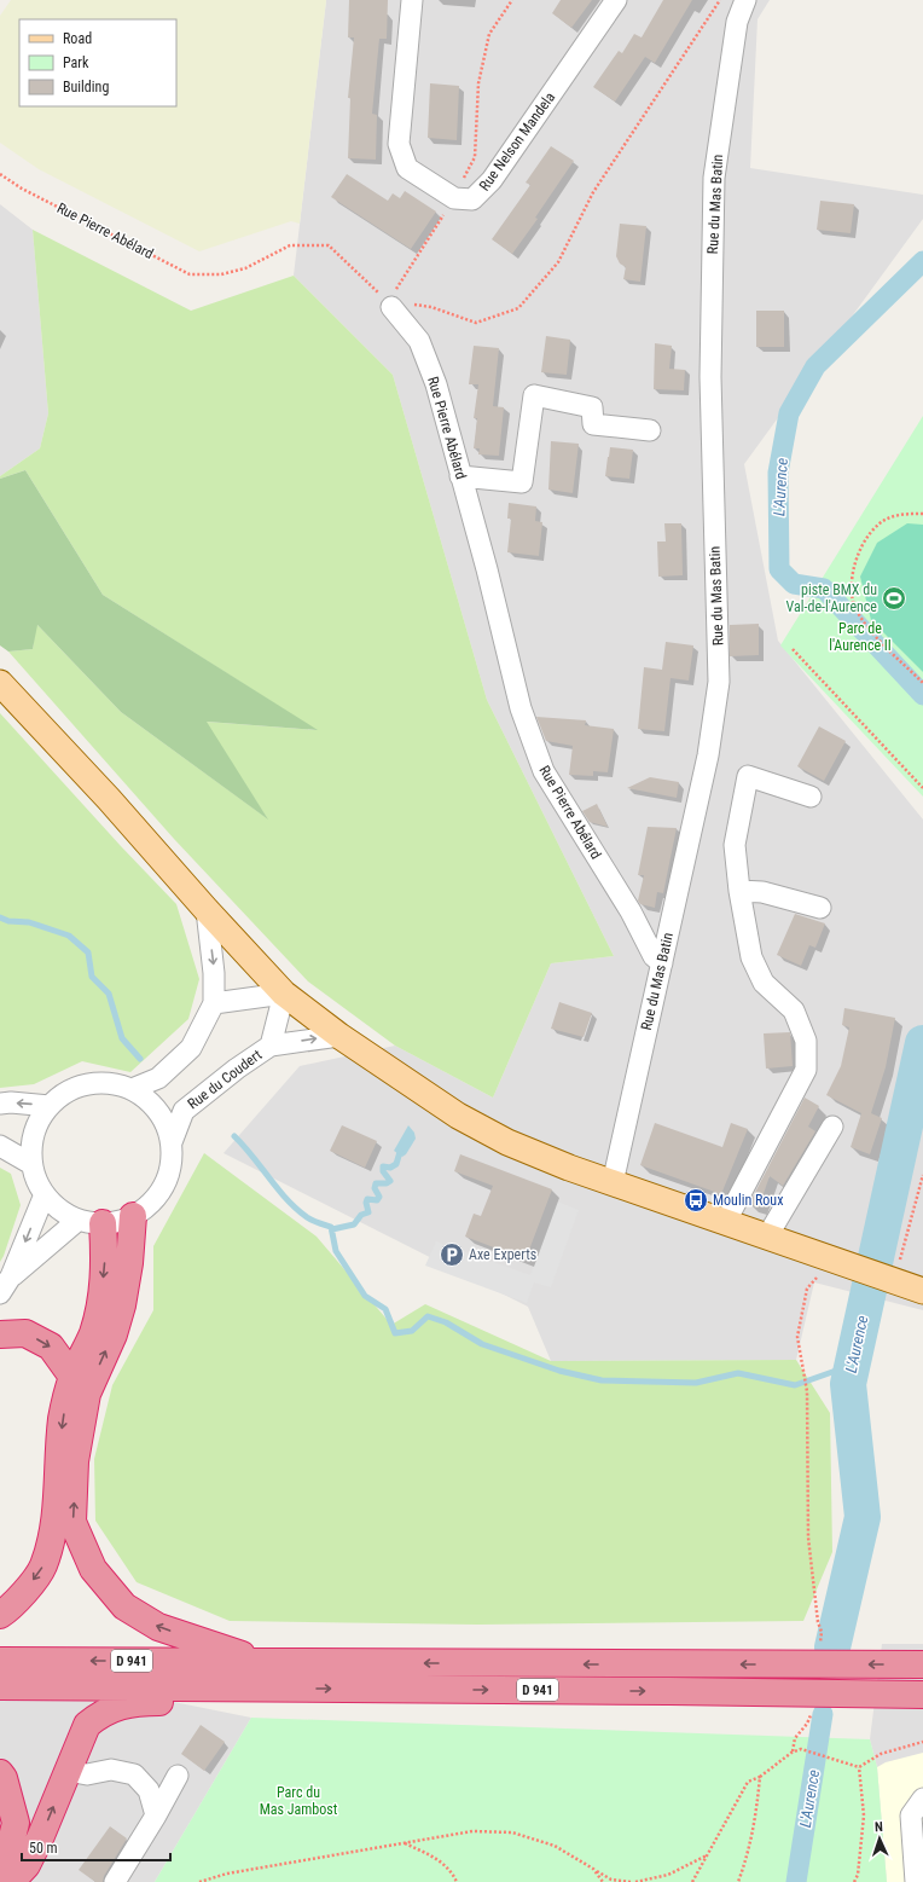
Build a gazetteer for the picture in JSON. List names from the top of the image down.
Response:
{
  "streets": {
    "highway": ["D 941"],
    "street": [
      "Rue Nelson Mandela",
      "Rue du Mas Batin",
      "Rue Pierre Abélard",
      "Rue du Coudert"
    ]
  },
  "crossings": [
    ["Rue du Mas Batin", "Rue Pierre Abélard"]
  ],
  "water": ["L'Aurence"],
  "parks": ["Parc de l'Aurence II", "Parc du Mas Jambost"],
  "places": {
    "sports": ["piste BMX du Val-de-l'Aurence"],
    "bus stop": ["Moulin Roux"],
    "parking": ["Axe Experts"]
  },
  "legend": ["Road", "Park", "Building"],
  "scale_bar": "50 m",
  "north": "top"
}
